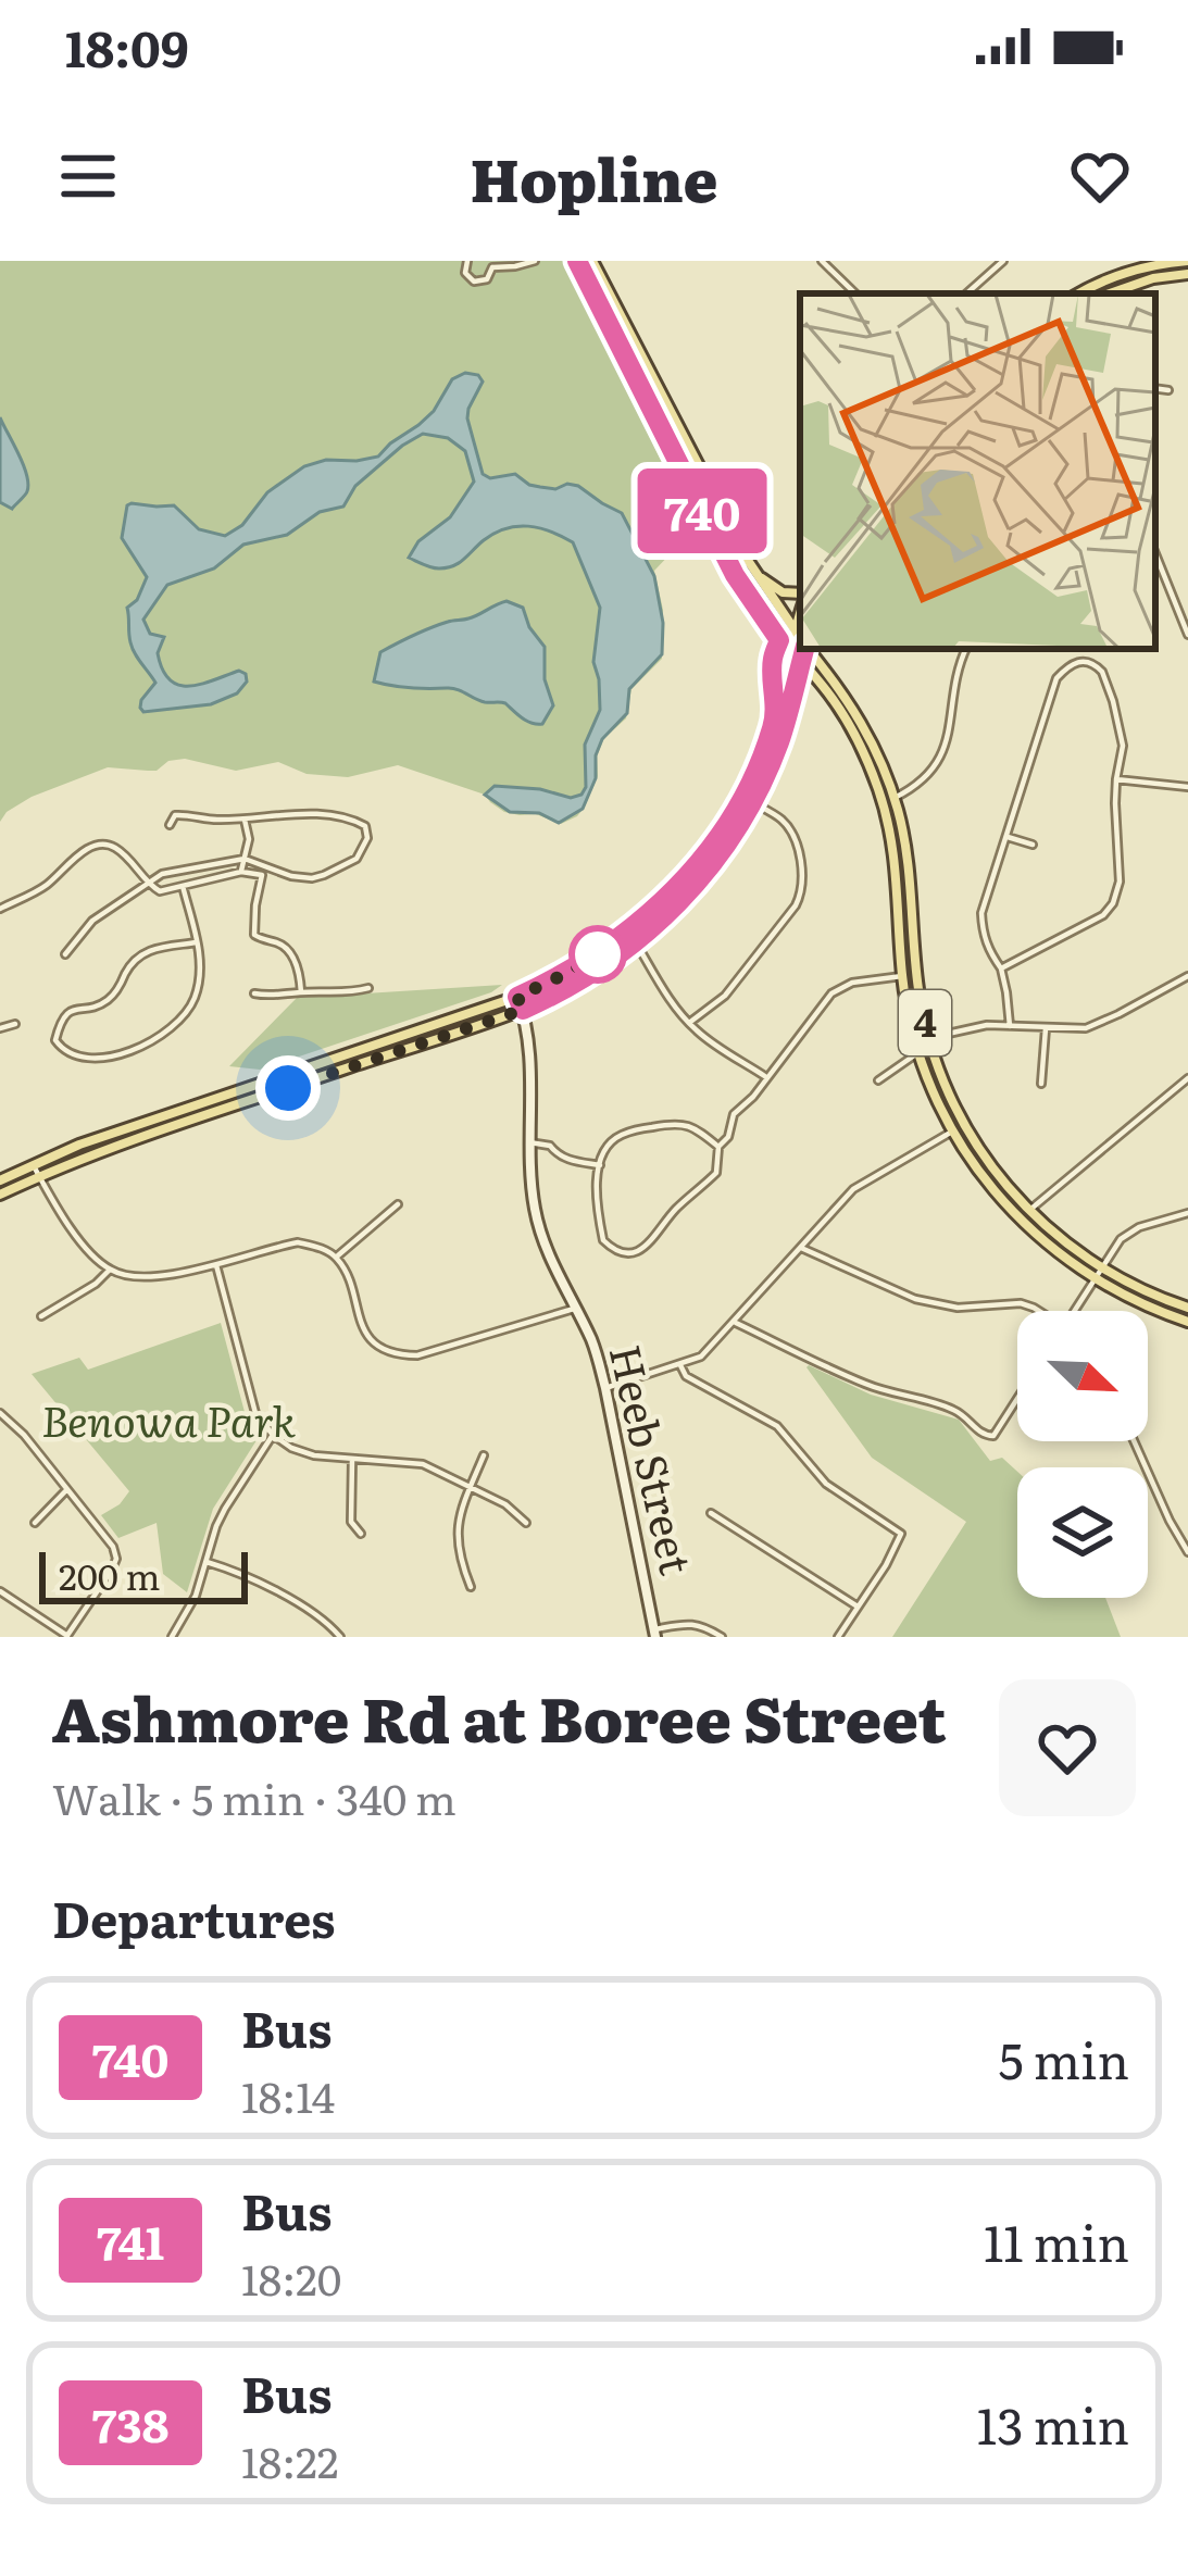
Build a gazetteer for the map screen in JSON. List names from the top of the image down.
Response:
{
  "streets": {
    "main road": ["4"],
    "street": ["Heeb Street"]
  },
  "parks": ["Benowa Park"],
  "lines": ["bus line 740"],
  "scale_bar": "200 m",
  "north": "bottom right",
  "page": {
    "status": "18:09",
    "header": "Hopline",
    "on_map": "740",
    "scale": "200 m",
    "heading": [
      ["Ashmore Rd at Boree Street", "Walk · 5 min · 340 m"],
      "Departures"
    ],
    "list": [
      {
        "mark": "740",
        "name": "Bus",
        "note": "18:14",
        "value": "5 min"
      },
      {
        "mark": "741",
        "name": "Bus",
        "note": "18:20",
        "value": "11 min"
      },
      {
        "mark": "738",
        "name": "Bus",
        "note": "18:22",
        "value": "13 min"
      }
    ]
  }
}
